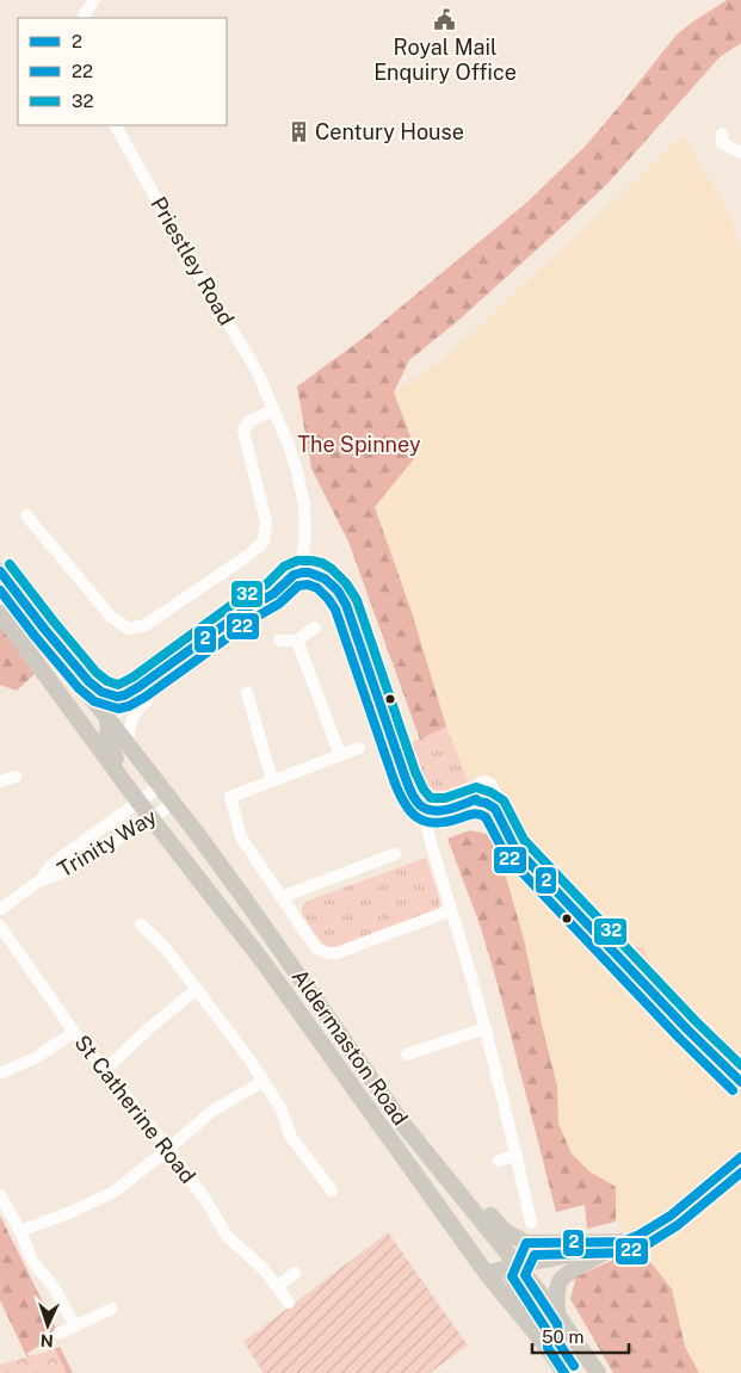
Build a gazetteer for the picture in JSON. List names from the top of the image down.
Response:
{
  "streets": {
    "main road": ["Aldermaston Road"],
    "street": ["Priestley Road", "Trinity Way", "St Catherine Road"]
  },
  "crossings": [
    ["Trinity Way", "Aldermaston Road"]
  ],
  "parks": ["The Spinney"],
  "places": {
    "public building": ["Royal Mail Enquiry Office"],
    "building": ["Century House"]
  },
  "lines": ["transit line 32", "transit line 2", "transit line 22"],
  "legend": ["2", "22", "32"],
  "scale_bar": "50 m",
  "north": "bottom"
}
